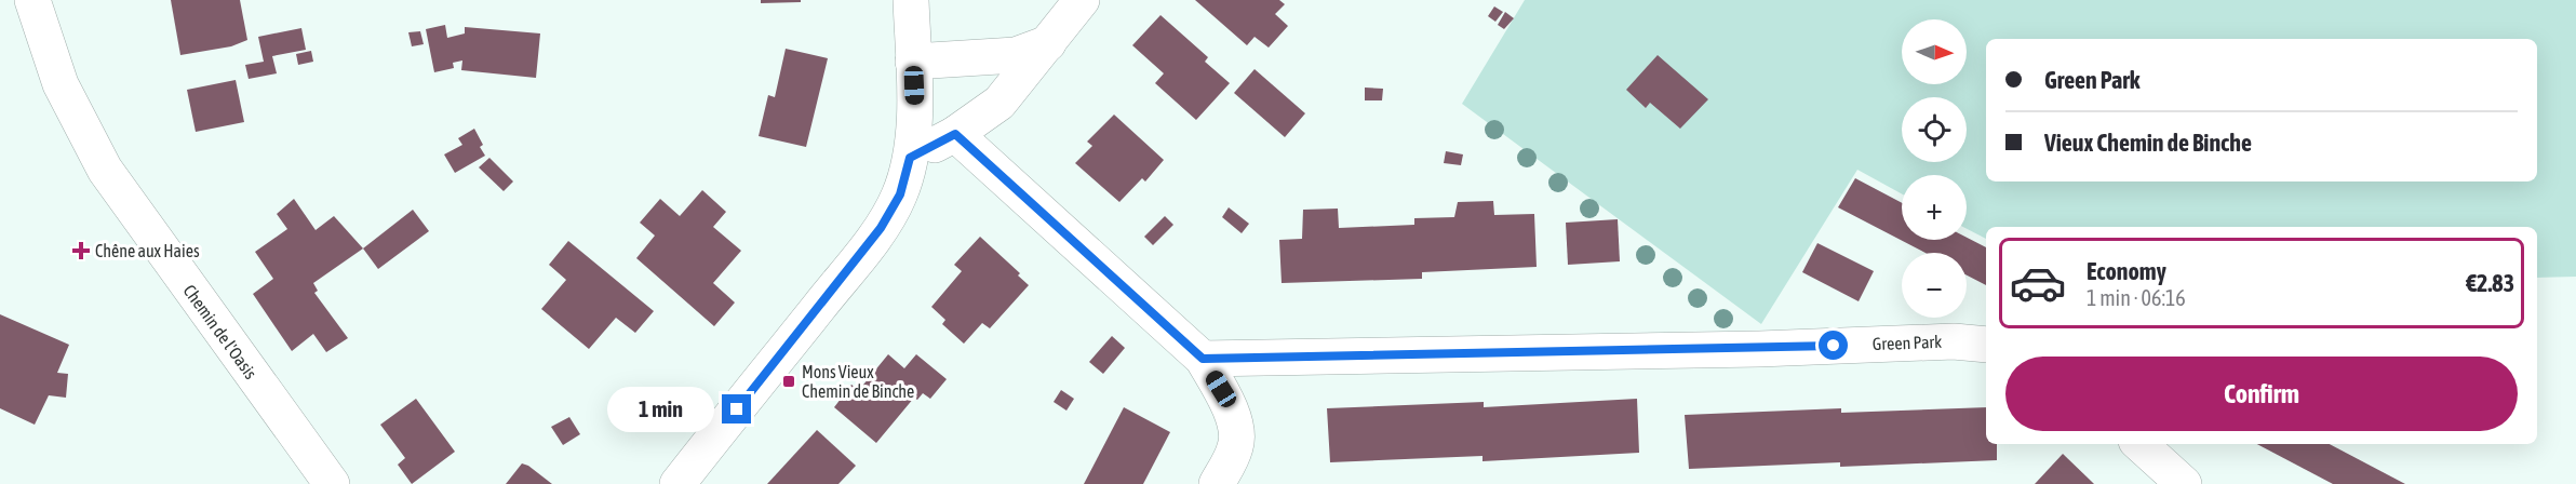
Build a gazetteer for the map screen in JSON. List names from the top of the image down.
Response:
{
  "streets": {
    "street": ["Chemin de l'Oasis", "Green Park"]
  },
  "places": {
    "health": ["Chêne aux Haies"],
    "transit": ["Mons Vieux Chemin de Binche"]
  },
  "north": "right",
  "page": {
    "map_buttons": ["+", "−"],
    "banner": ["Green Park", "Vieux Chemin de Binche"],
    "list": [
      {
        "name": "Economy",
        "note": "1 min · 06:16",
        "value": "€2.83"
      }
    ],
    "buttons": "Confirm",
    "bubble": "1 min"
  }
}
